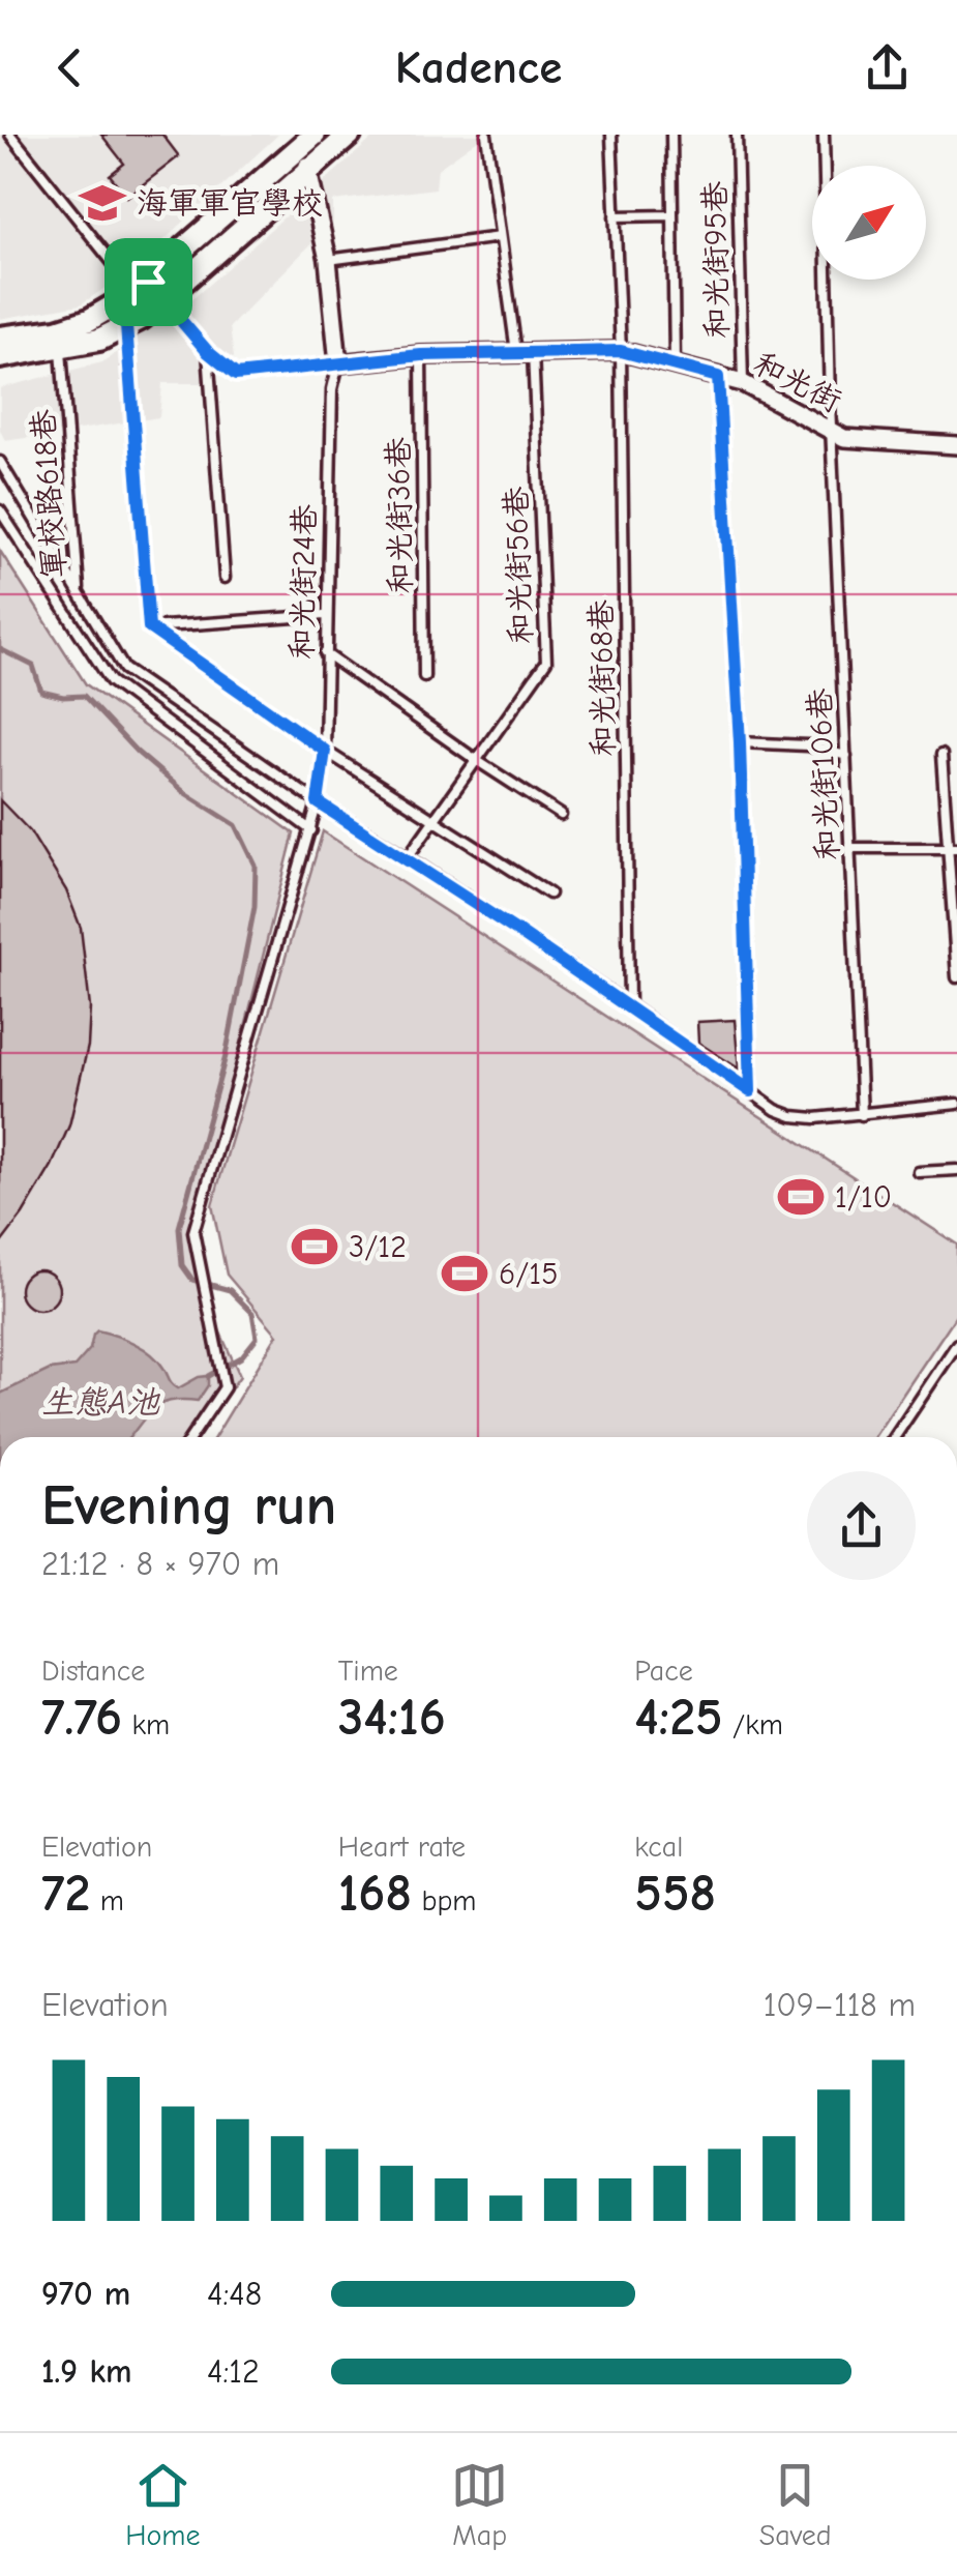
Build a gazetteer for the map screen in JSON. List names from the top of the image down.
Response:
{
  "streets": {
    "street": ["和光街"],
    "lane": [
      "和光街95巷",
      "軍校路618巷",
      "和光街36巷",
      "和光街56巷",
      "和光街24巷",
      "和光街68巷",
      "和光街106巷"
    ]
  },
  "crossings": [
    ["和光街95巷", "和光街"],
    ["和光街", "和光街36巷"],
    ["和光街", "和光街56巷"],
    ["和光街", "和光街24巷"],
    ["和光街", "和光街68巷"],
    ["和光街", "和光街106巷"]
  ],
  "water": ["生態A池"],
  "places": {
    "school or university": ["海軍軍官學校"],
    "sports": ["1/10", "3/12", "6/15"]
  },
  "north": "top right",
  "page": {
    "header": "Kadence",
    "heading": ["Evening run", "21:12 · 8 × 970 m"],
    "stats": [
      ["Distance", "7.76 km"],
      ["Time", "34:16"],
      ["Pace", "4:25 /km"],
      ["Elevation", "72 m"],
      ["Heart rate", "168 bpm"],
      ["kcal", "558"]
    ],
    "chart": ["Elevation", "109–118 m"],
    "list": [
      {
        "name": "970 m",
        "note": "4:48"
      },
      {
        "name": "1.9 km",
        "note": "4:12"
      }
    ],
    "tabs": ["Home", "Map", "Saved"]
  }
}
